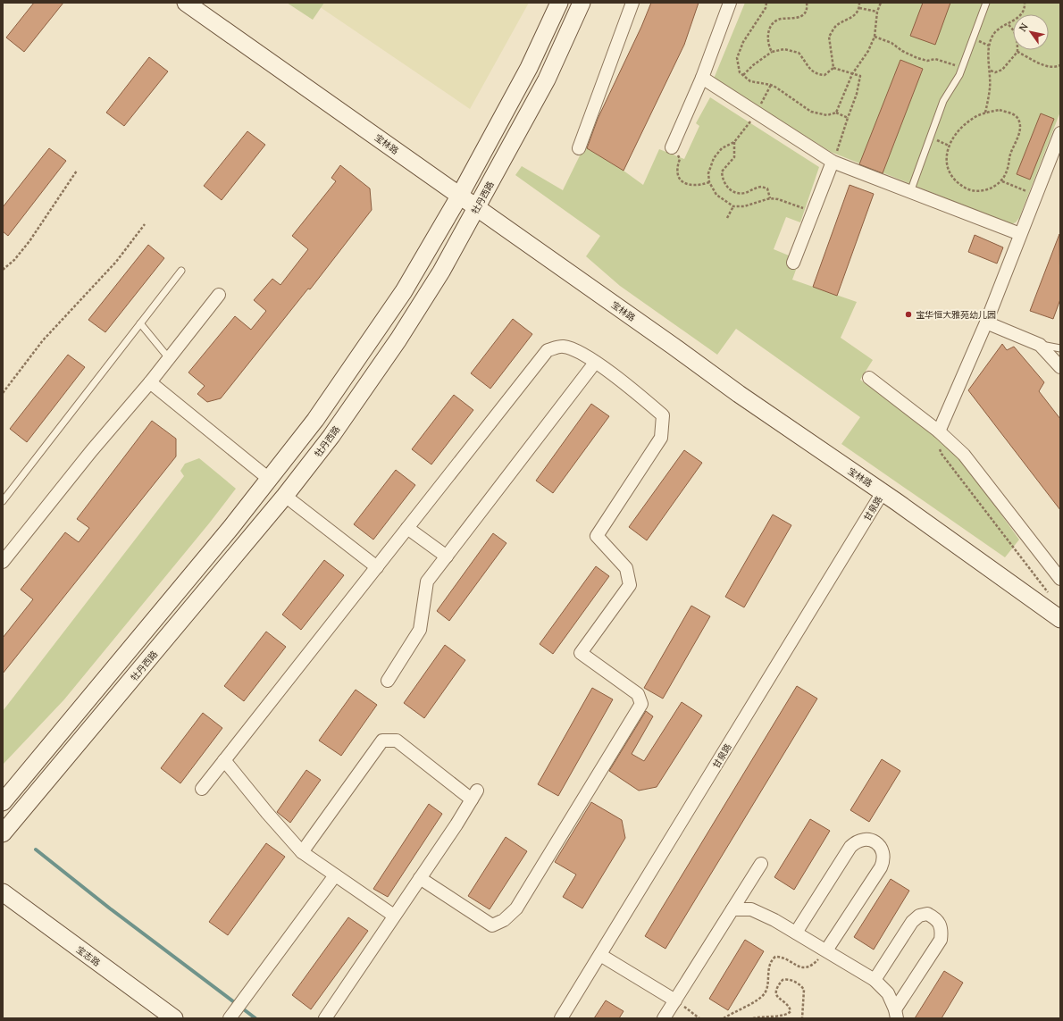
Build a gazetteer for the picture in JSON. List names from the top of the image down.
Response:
{
  "streets": {
    "street": [
      "宝林路",
      "牡丹西路",
      "甘泉路",
      "宝志路"
    ]
  },
  "crossings": [
    ["宝林路", "牡丹西路"],
    ["宝林路", "甘泉路"]
  ],
  "places": ["宝华恒大雅苑幼儿园"],
  "north": "top left"
}
